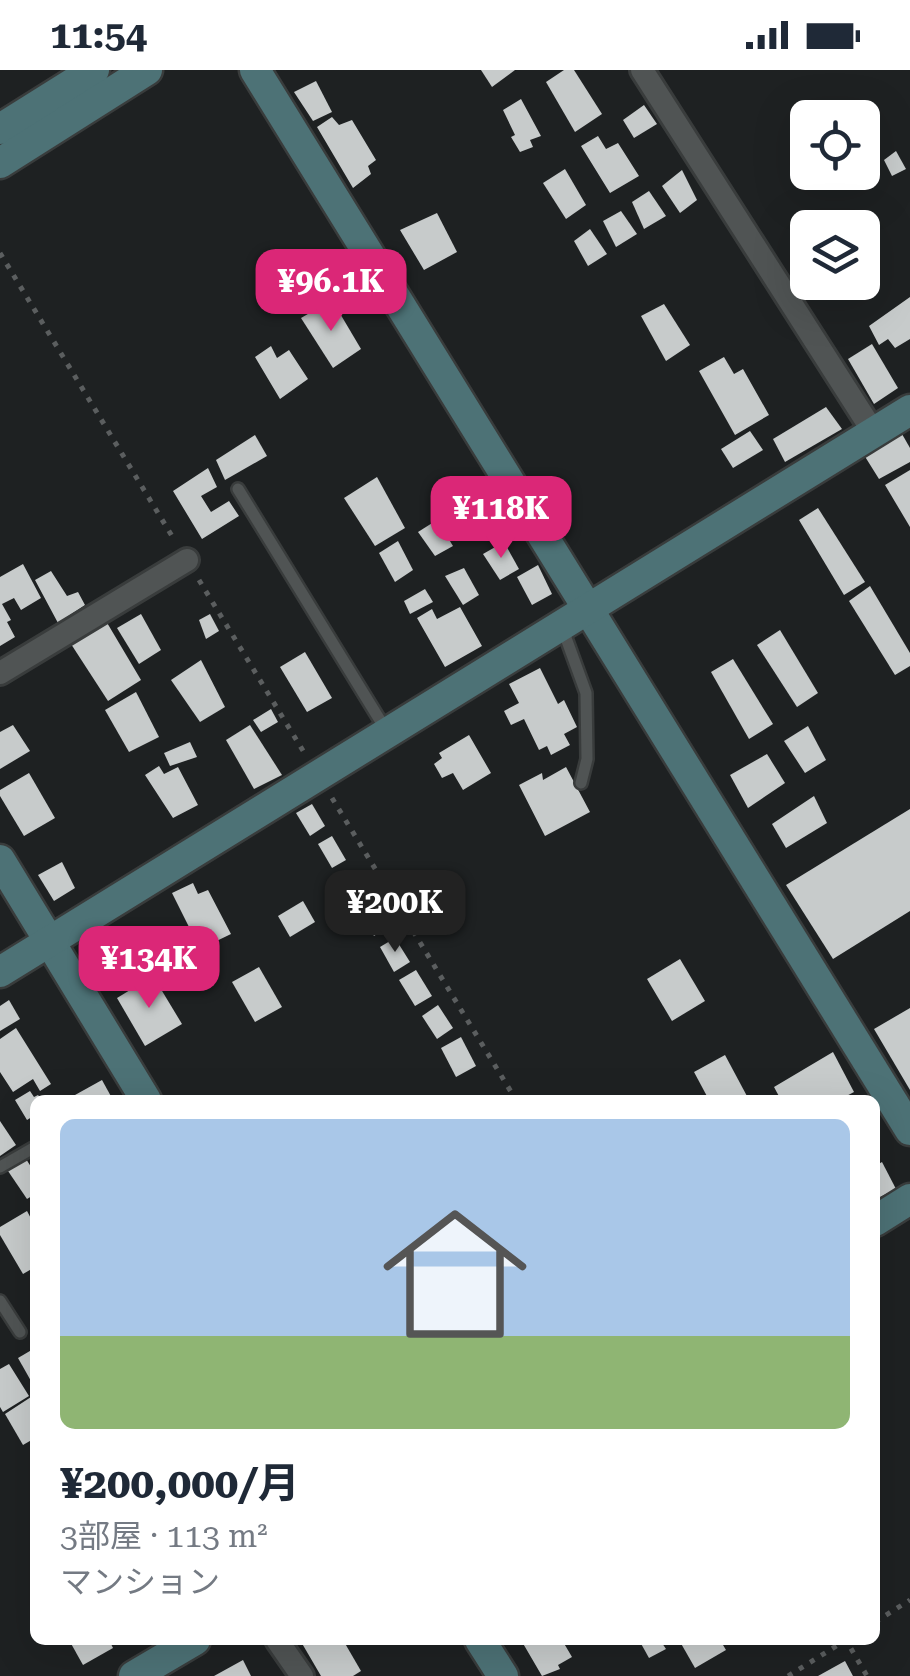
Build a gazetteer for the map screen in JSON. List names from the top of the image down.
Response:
{
  "page": {
    "status": "11:54",
    "price": [
      "¥96.1K",
      "¥118K",
      "¥200K",
      "¥134K"
    ],
    "list": [
      {
        "name": "¥200,000/月",
        "note": "3部屋 · 113 m² · マンション"
      }
    ]
  }
}
